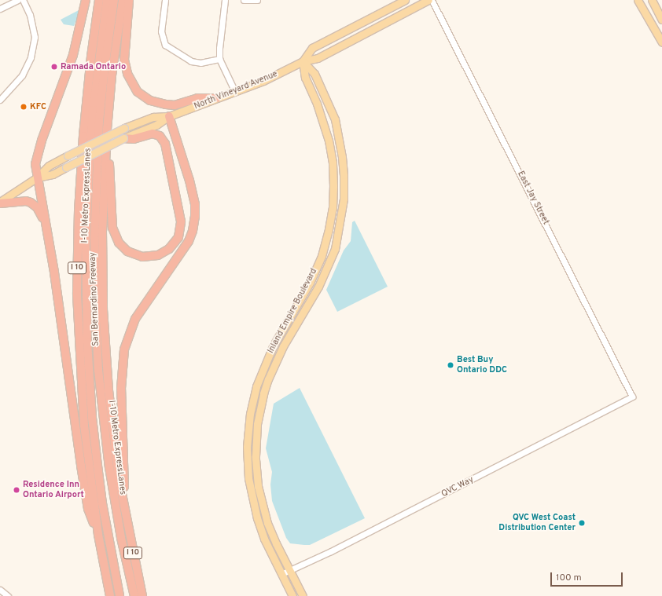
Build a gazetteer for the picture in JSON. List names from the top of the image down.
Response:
{
  "streets": {
    "highway": ["I-10 Metro ExpressLanes", "I 10", "San Bernardino Freeway"],
    "main road": ["North Vineyard Avenue", "Inland Empire Boulevard"],
    "street": ["East Jay Street", "QVC Way"]
  },
  "crossings": [
    ["North Vineyard Avenue", "Inland Empire Boulevard"],
    ["East Jay Street", "QVC Way"],
    ["Inland Empire Boulevard", "QVC Way"]
  ],
  "places": [
    "Ramada Ontario",
    "KFC",
    "Best Buy Ontario DDC",
    "Residence Inn Ontario Airport",
    "QVC West Coast Distribution Center"
  ],
  "scale_bar": "100 m"
}
